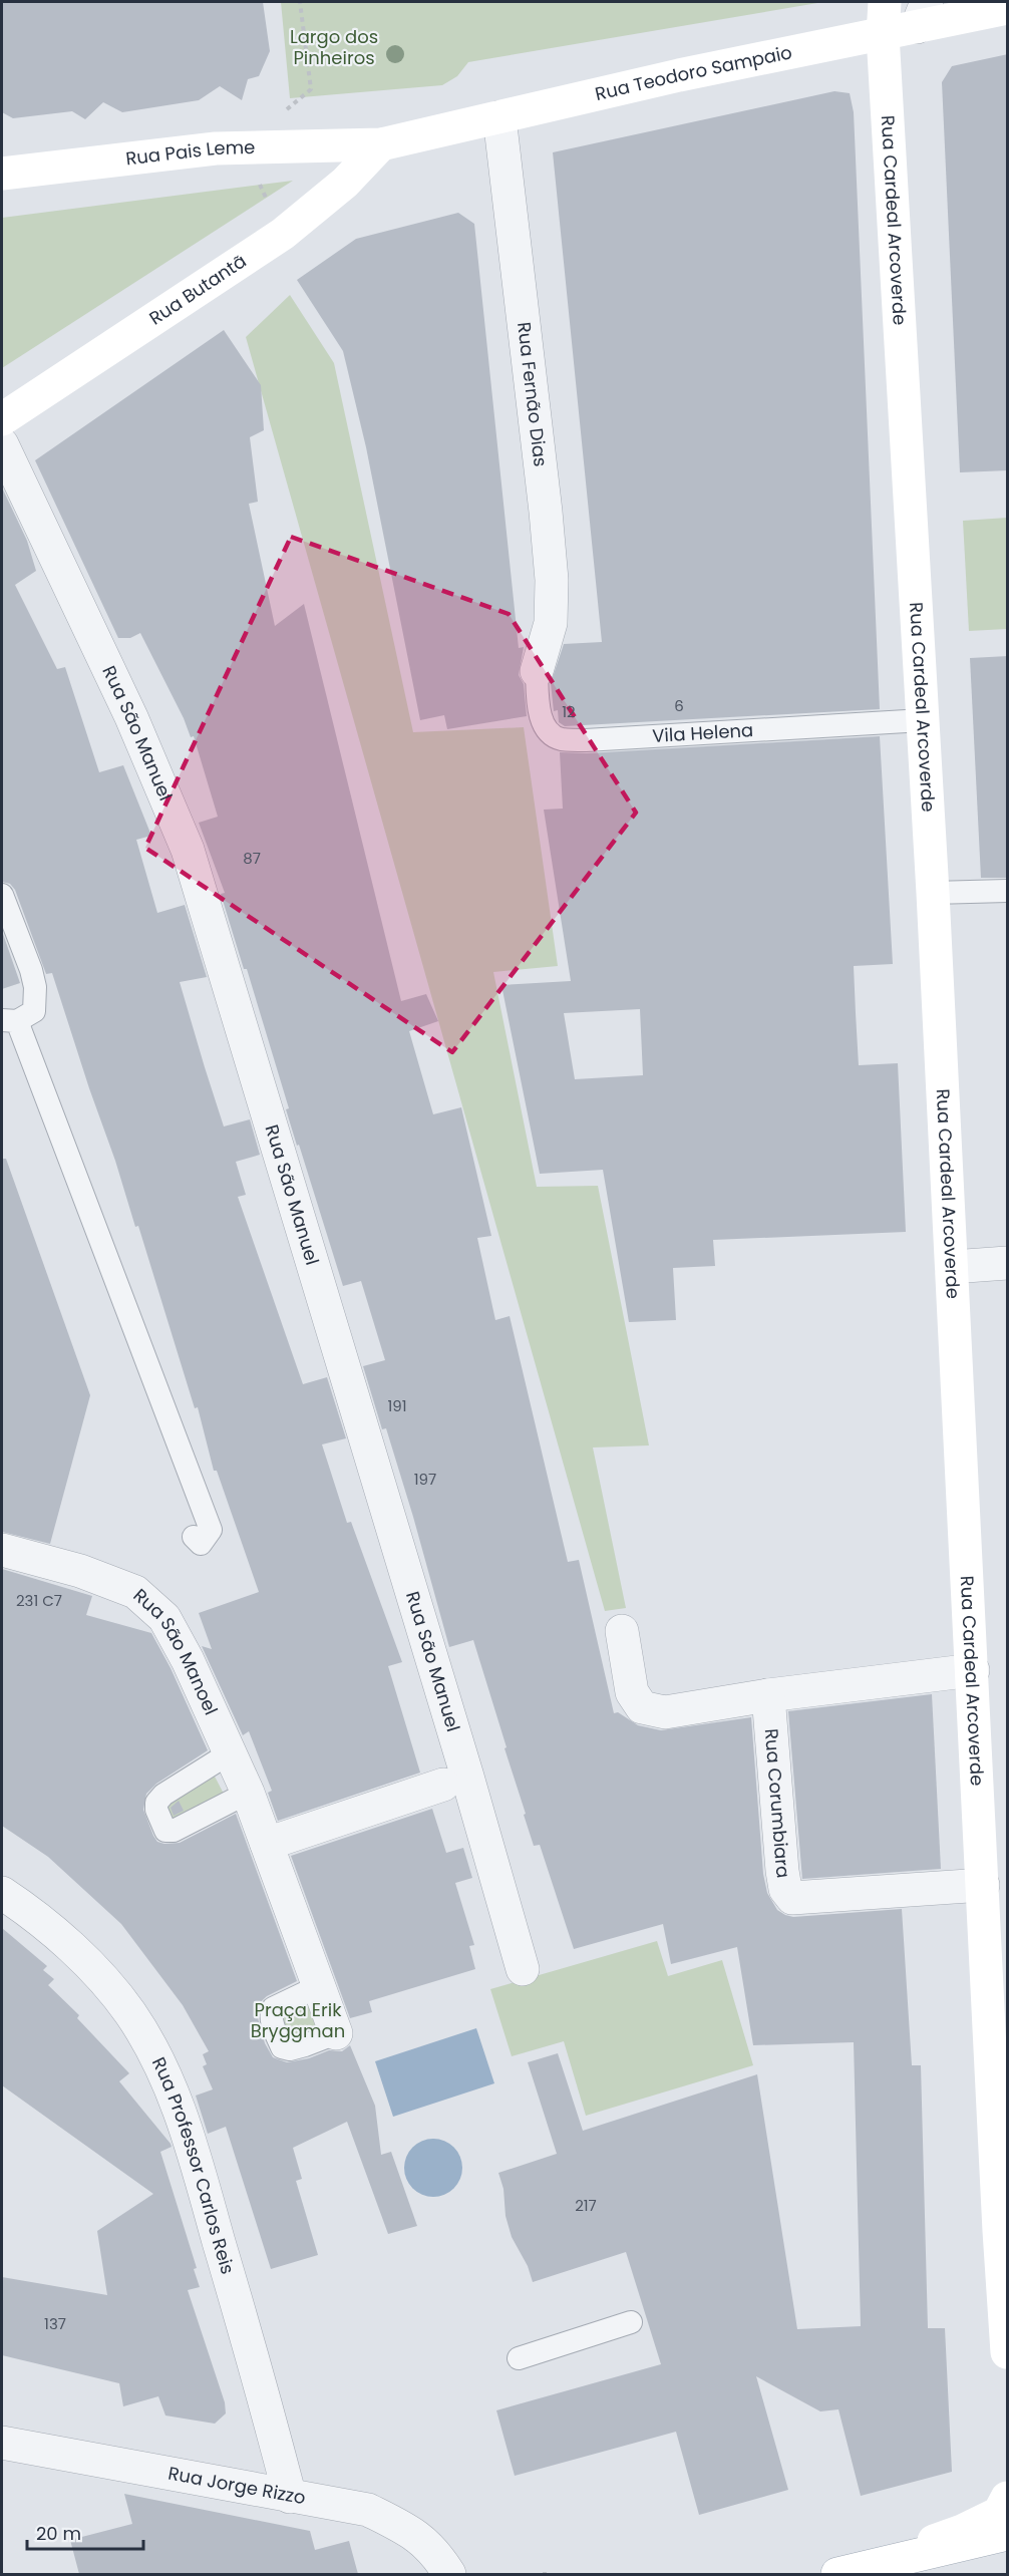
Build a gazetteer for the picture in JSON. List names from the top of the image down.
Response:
{
  "streets": {
    "street": [
      "Rua Teodoro Sampaio",
      "Rua Pais Leme",
      "Rua Cardeal Arcoverde",
      "Rua Butantã",
      "Rua Fernão Dias",
      "Rua São Manuel",
      "Rua São Manoel",
      "Rua Corumbiara",
      "Rua Professor Carlos Reis",
      "Rua Jorge Rizzo"
    ],
    "lane": ["Vila Helena"]
  },
  "crossings": [
    ["Rua Teodoro Sampaio", "Rua Pais Leme"],
    ["Rua Teodoro Sampaio", "Rua Cardeal Arcoverde"],
    ["Rua Teodoro Sampaio", "Rua Butantã"],
    ["Rua Teodoro Sampaio", "Rua Fernão Dias"],
    ["Rua Pais Leme", "Rua Butantã"],
    ["Rua Cardeal Arcoverde", "Vila Helena"],
    ["Rua Cardeal Arcoverde", "Rua Corumbiara"],
    ["Rua Fernão Dias", "Vila Helena"],
    ["Rua Professor Carlos Reis", "Rua Jorge Rizzo"]
  ],
  "parks": ["Largo dos Pinheiros", "Praça Erik Bryggman"],
  "house_numbers": [
    "6",
    "12",
    "87",
    "191",
    "197",
    "231 C7",
    "217",
    "137"
  ],
  "scale_bar": "20 m"
}
